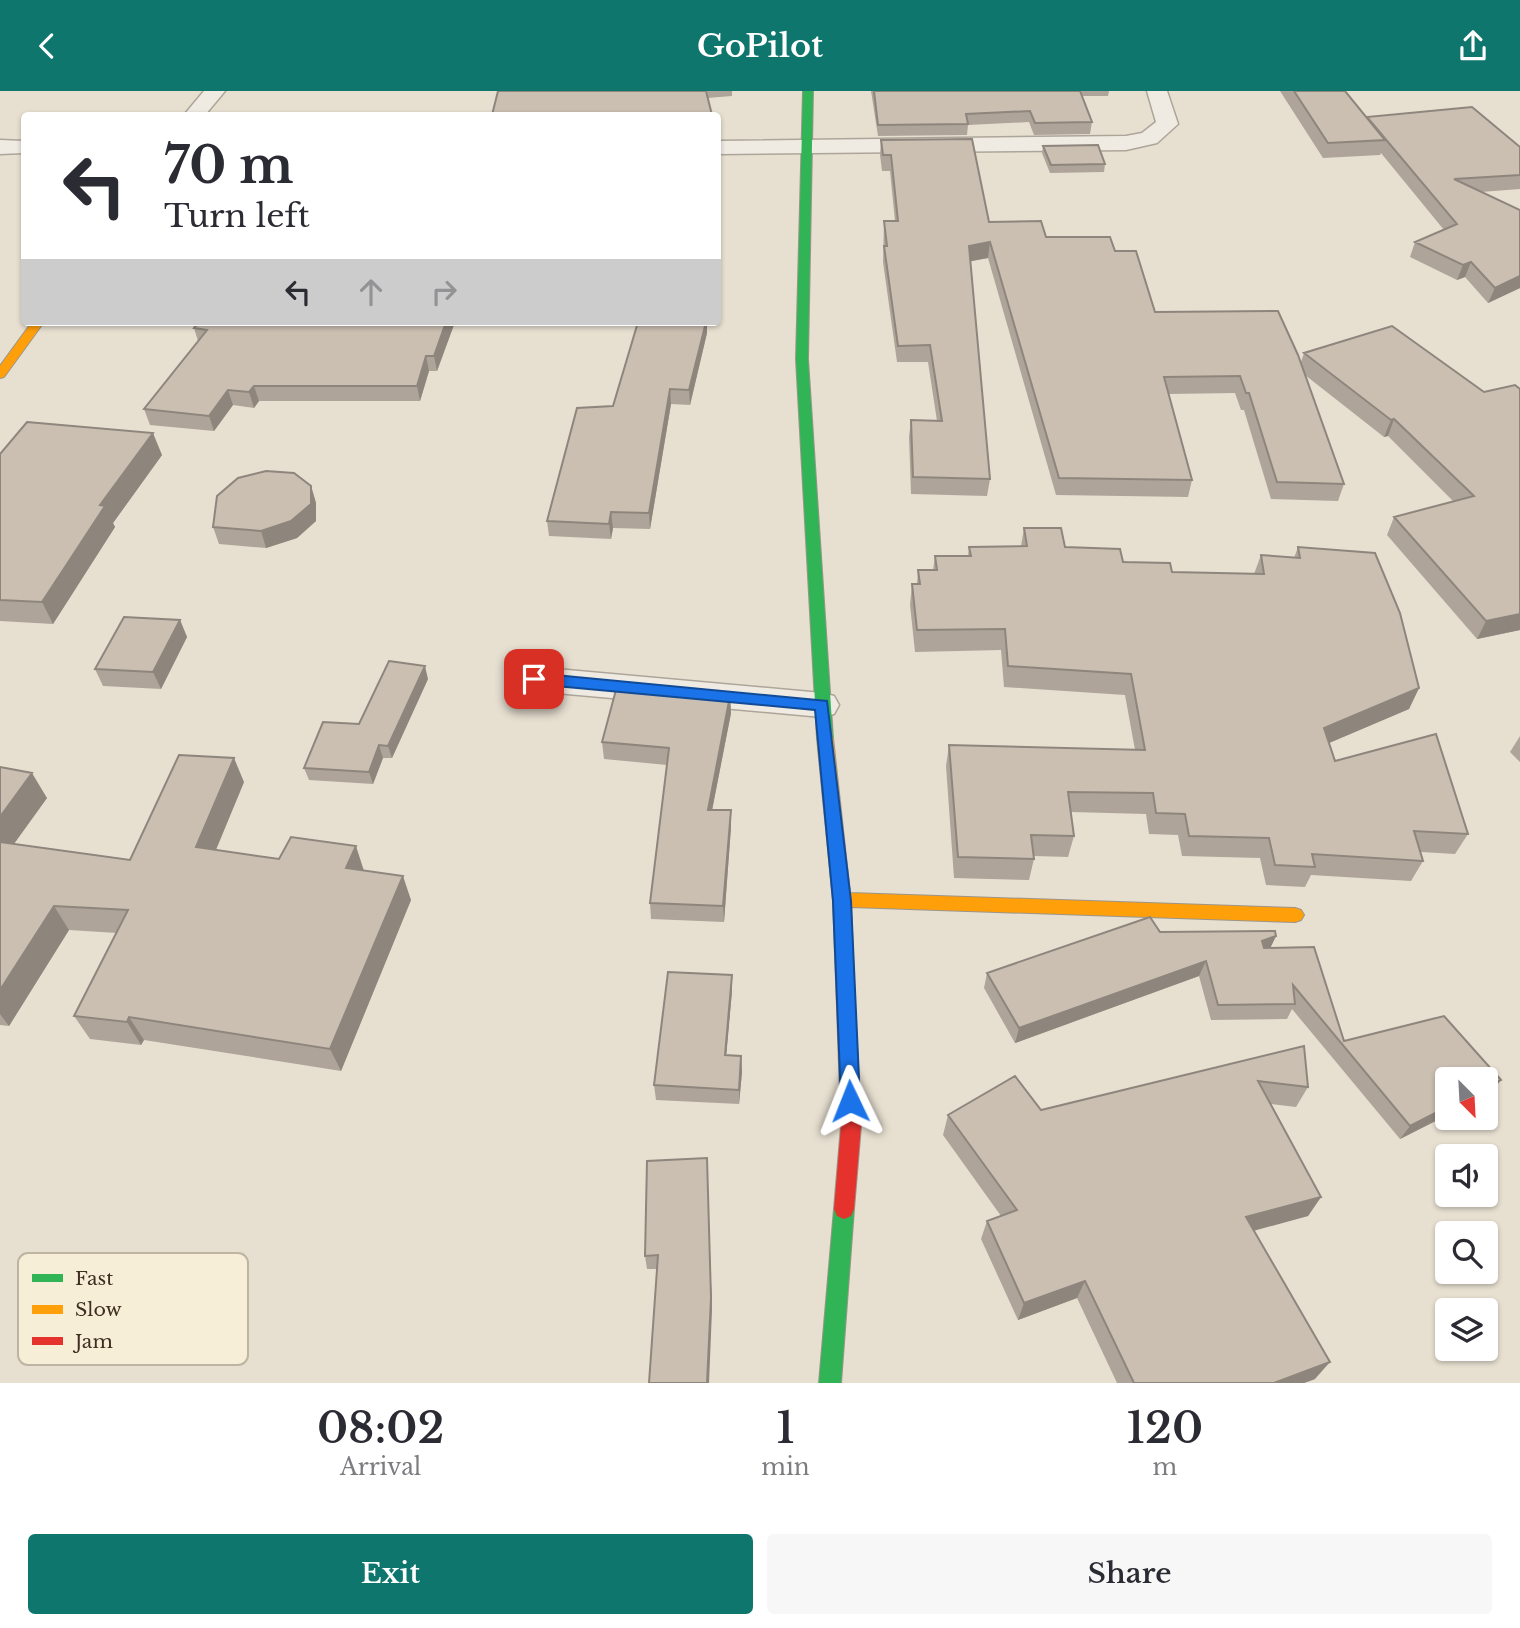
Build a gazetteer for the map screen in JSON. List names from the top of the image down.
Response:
{
  "legend": ["Fast", "Slow", "Jam"],
  "north": "bottom right",
  "page": {
    "header": "GoPilot",
    "turn": ["70 m", "Turn left"],
    "eta": [
      "08:02",
      "Arrival",
      "1",
      "min",
      "120",
      "m"
    ],
    "buttons": ["Exit", "Share"]
  }
}
